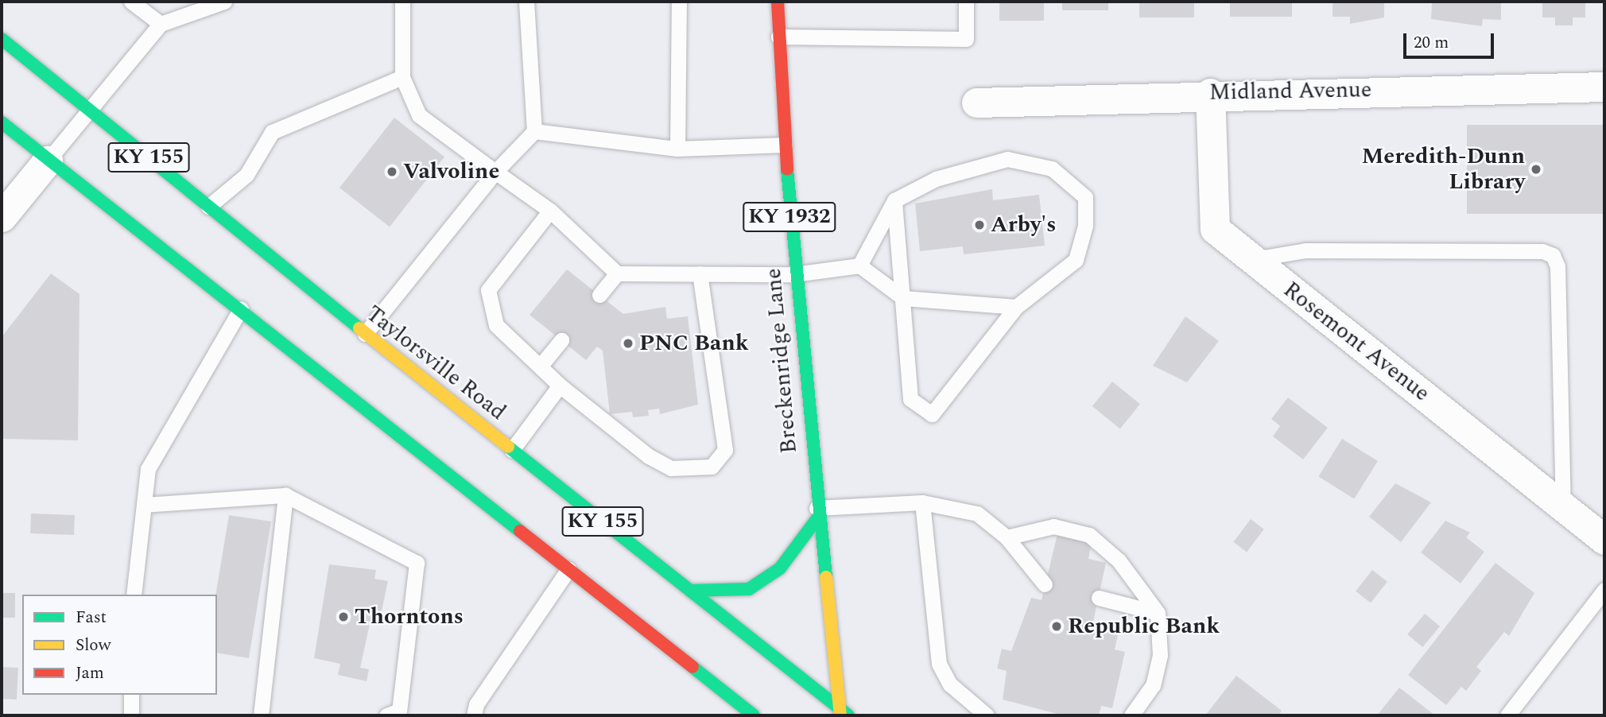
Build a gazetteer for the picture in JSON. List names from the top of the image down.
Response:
{
  "streets": {
    "main road": [
      "KY 155",
      "KY 1932",
      "Breckenridge Lane",
      "Taylorsville Road"
    ],
    "street": ["Midland Avenue", "Rosemont Avenue"]
  },
  "crossings": [
    ["Midland Avenue", "Rosemont Avenue"],
    ["Breckenridge Lane", "Taylorsville Road"]
  ],
  "places": [
    "Meredith-Dunn Library",
    "Valvoline",
    "Arby's",
    "PNC Bank",
    "Thorntons",
    "Republic Bank"
  ],
  "legend": ["Fast", "Slow", "Jam"],
  "scale_bar": "20 m"
}
